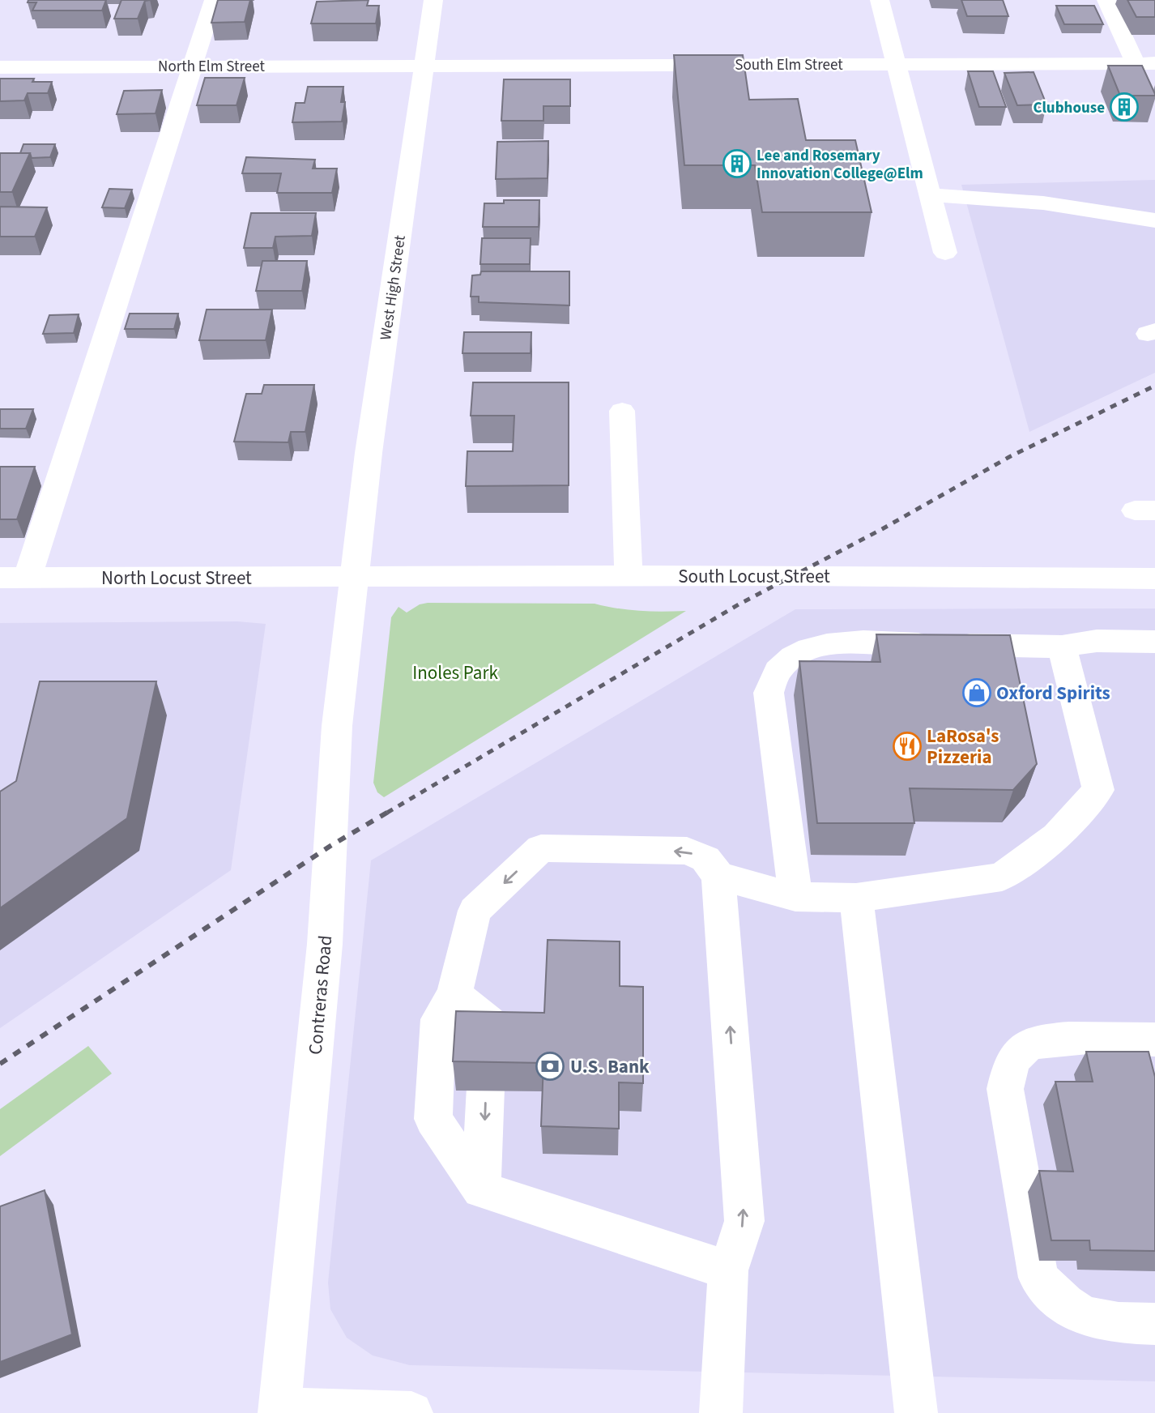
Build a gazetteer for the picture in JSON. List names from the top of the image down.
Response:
{
  "streets": {
    "street": [
      "South Elm Street",
      "North Elm Street",
      "West High Street",
      "South Locust Street",
      "North Locust Street",
      "Contreras Road"
    ]
  },
  "crossings": [
    ["South Elm Street", "North Elm Street"],
    ["South Elm Street", "West High Street"],
    ["North Elm Street", "West High Street"],
    ["West High Street", "South Locust Street"],
    ["West High Street", "North Locust Street"],
    ["West High Street", "Contreras Road"],
    ["South Locust Street", "North Locust Street"],
    ["South Locust Street", "Contreras Road"],
    ["North Locust Street", "Contreras Road"]
  ],
  "parks": ["Inoles Park"],
  "places": {
    "building": ["Clubhouse", "Lee and Rosemary Innovation College@Elm"],
    "shop": ["Oxford Spirits"],
    "restaurant": ["LaRosa's Pizzeria"],
    "bank": ["U.S. Bank"]
  }
}
